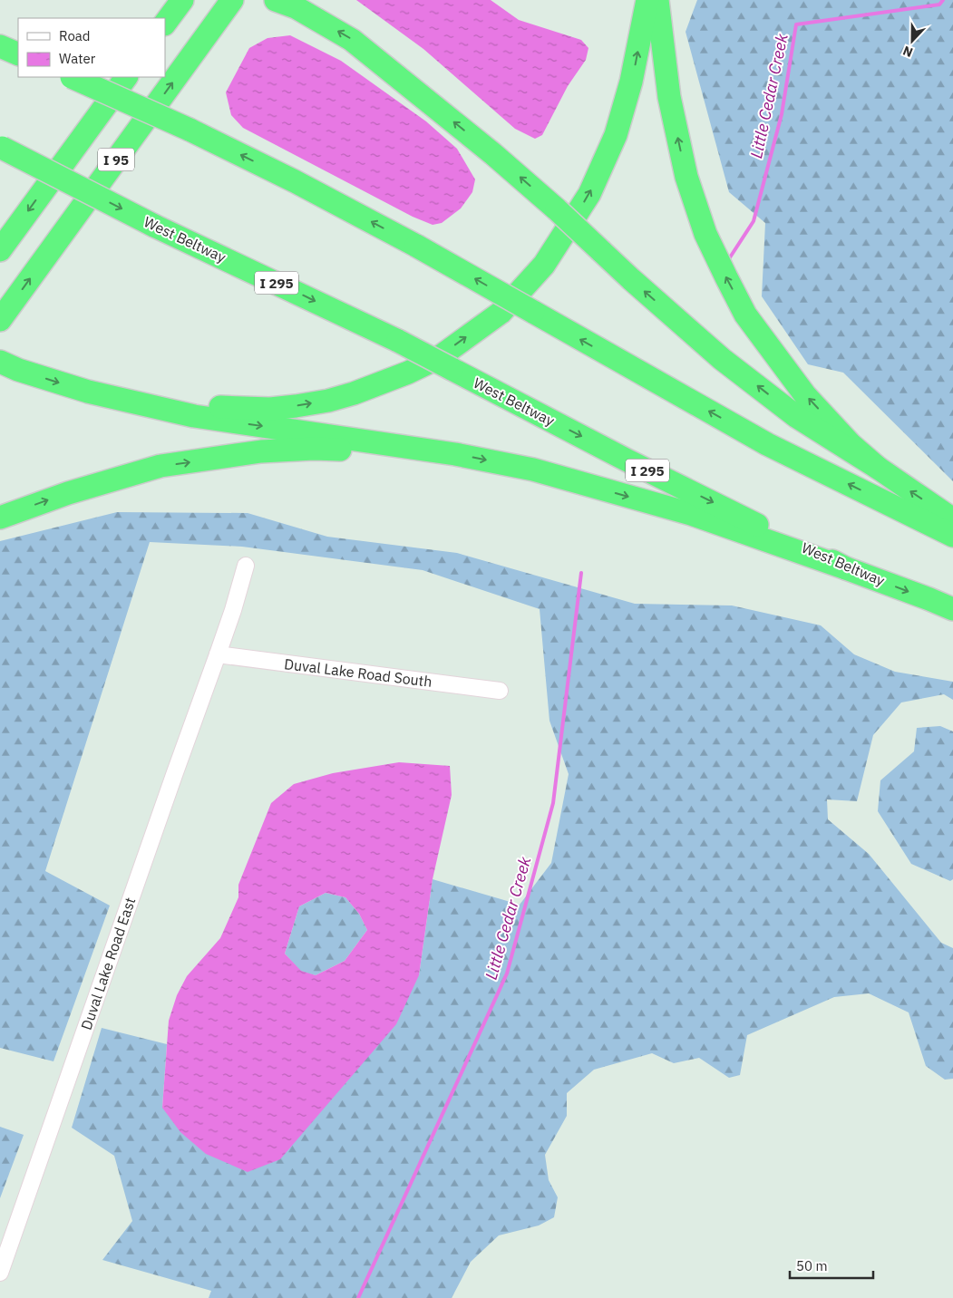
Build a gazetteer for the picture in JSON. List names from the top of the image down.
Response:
{
  "streets": {
    "highway": ["I 95", "West Beltway", "I 295"],
    "street": ["Duval Lake Road South", "Duval Lake Road East"]
  },
  "crossings": [
    ["Duval Lake Road South", "Duval Lake Road East"]
  ],
  "water": ["Little Cedar Creek"],
  "legend": ["Road", "Water"],
  "scale_bar": "50 m",
  "north": "bottom"
}
